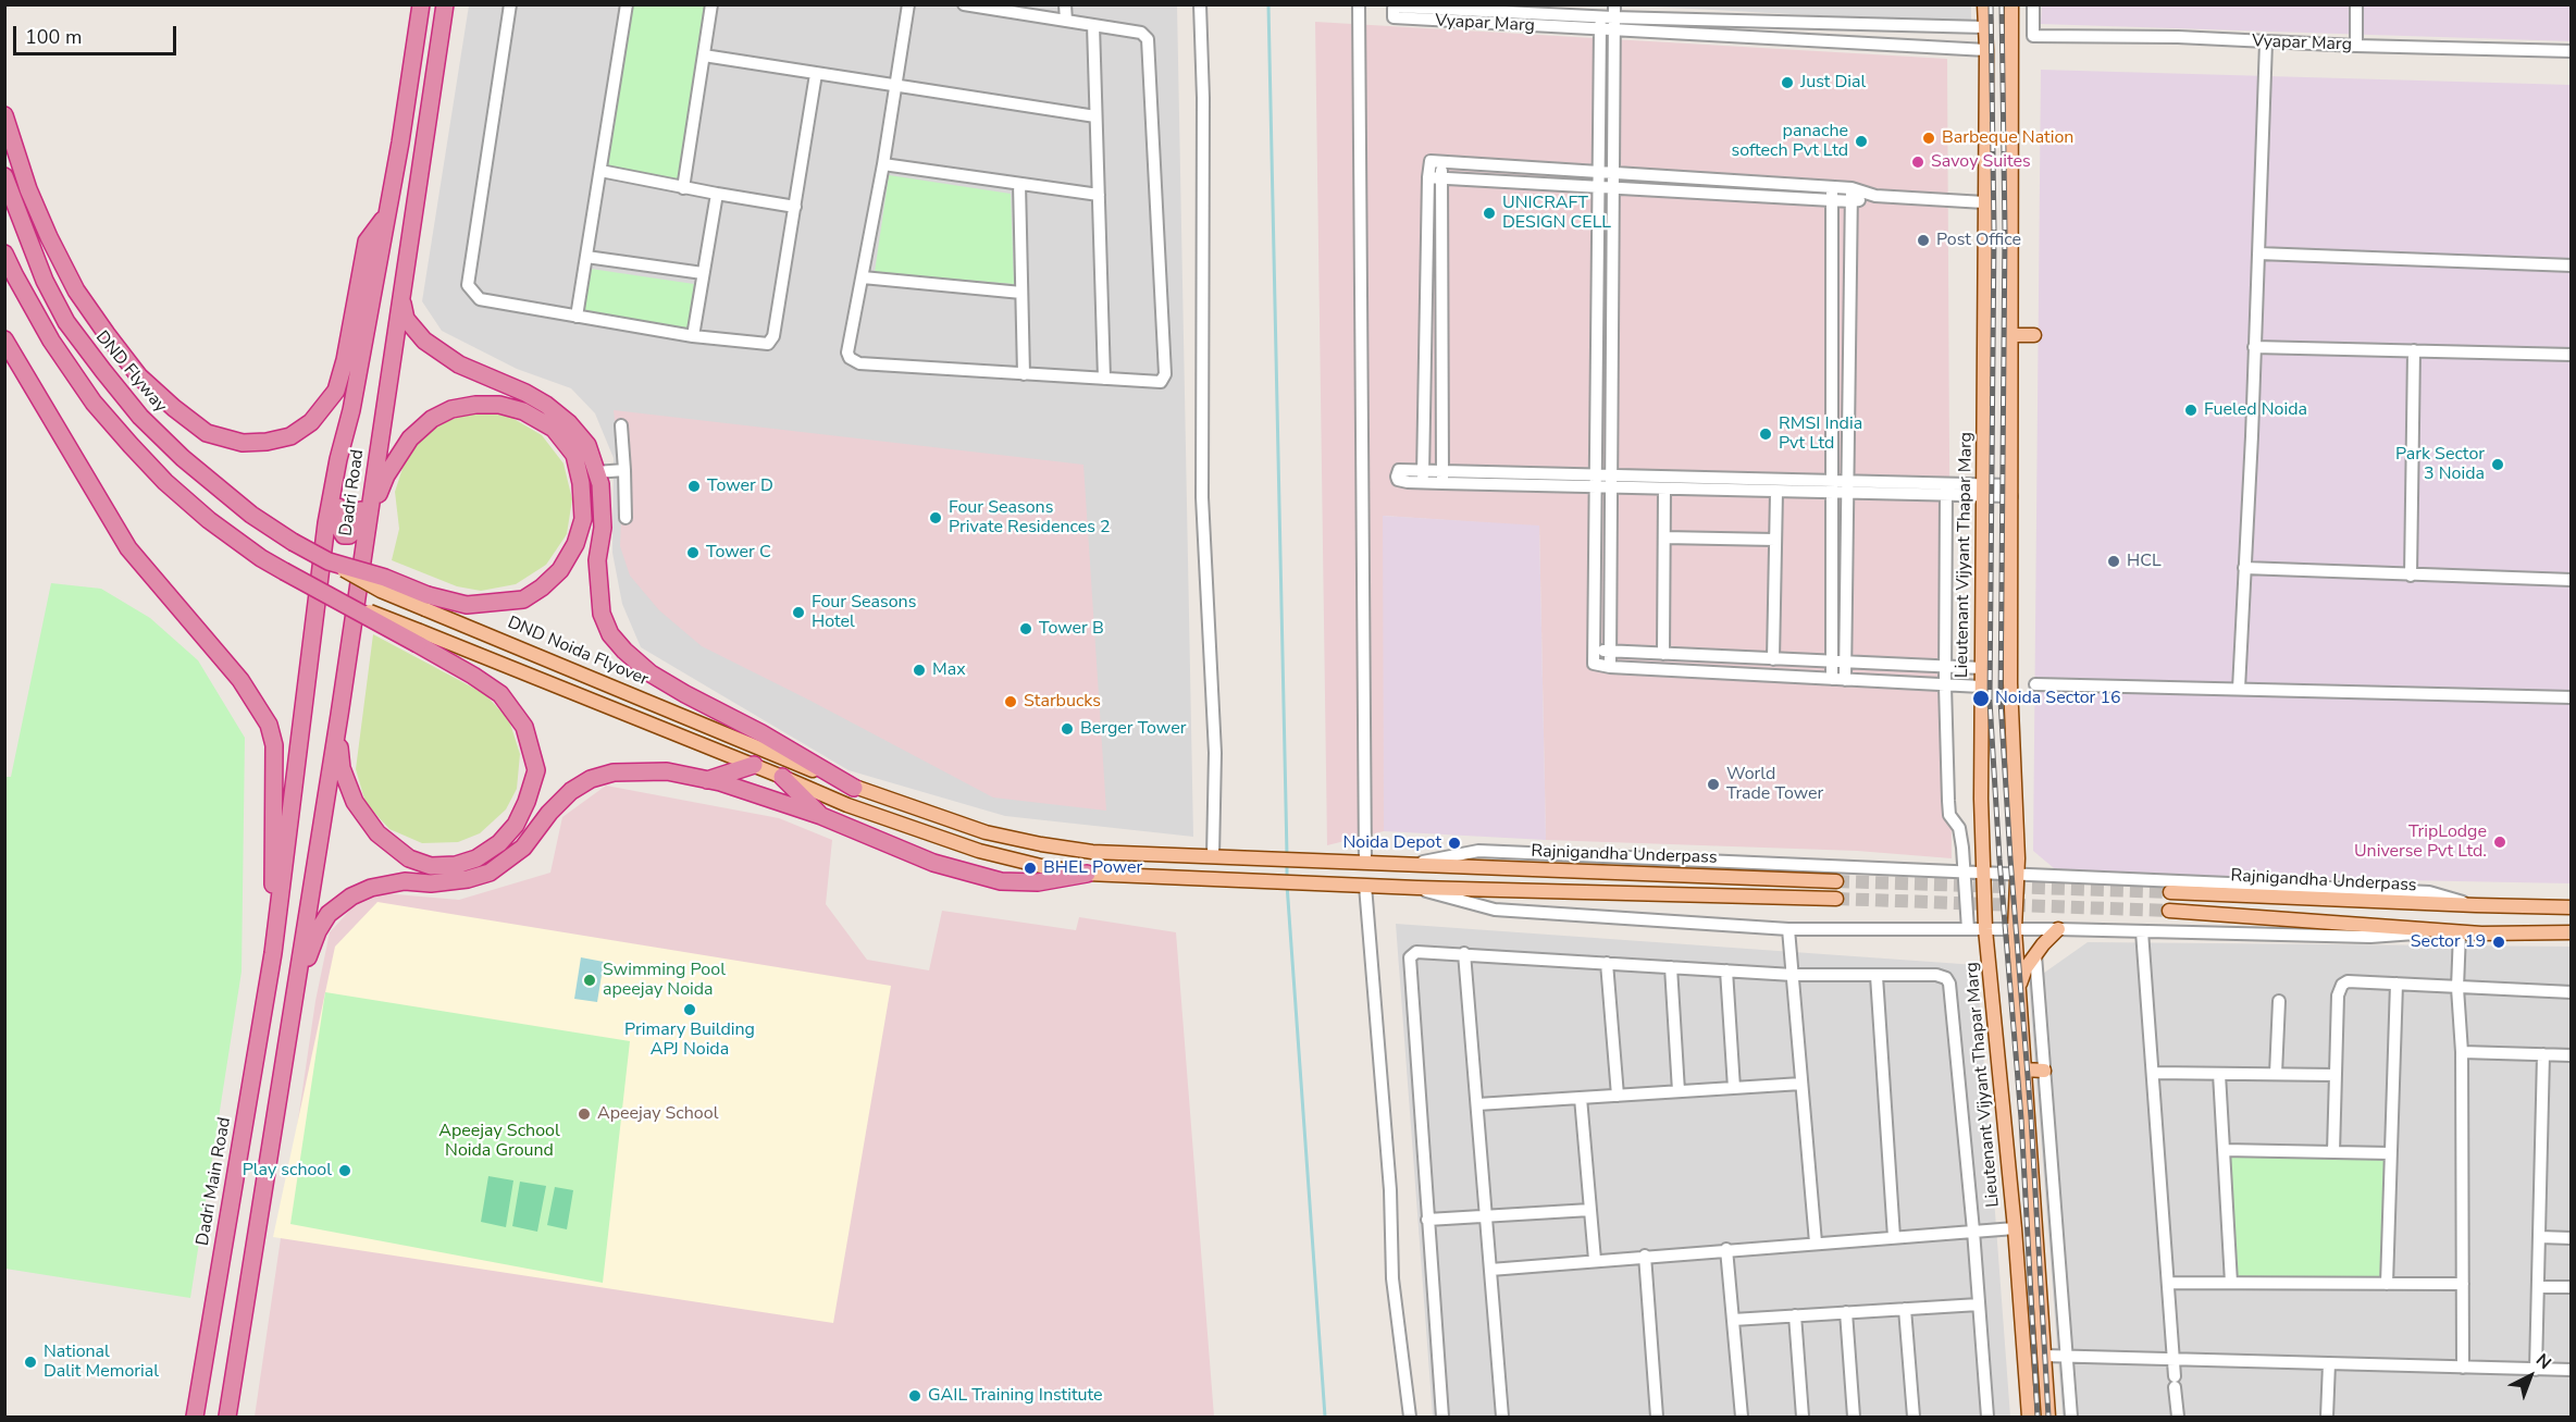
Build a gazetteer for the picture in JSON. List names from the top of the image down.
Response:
{
  "streets": {
    "highway": ["DND Flyway", "Dadri Road", "Dadri Main Road"],
    "main road": ["Lieutenant Vijyant Thapar Marg", "DND Noida Flyover", "Rajnigandha Underpass"],
    "street": ["Vyapar Marg"]
  },
  "crossings": [
    ["Vyapar Marg", "Lieutenant Vijyant Thapar Marg"],
    ["DND Flyway", "DND Noida Flyover"],
    ["Dadri Road", "Dadri Main Road"],
    ["DND Noida Flyover", "Rajnigandha Underpass"]
  ],
  "parks": ["Apeejay School Noida Ground"],
  "places": [
    "Just Dial",
    "Barbeque Nation",
    "panache softech Pvt Ltd",
    "Savoy Suites",
    "UNICRAFT DESIGN CELL",
    "Post Office",
    "Fueled Noida",
    "RMSI India Pvt Ltd",
    "Park Sector 3 Noida",
    "Tower D",
    "Four Seasons Private Residences 2",
    "Tower C",
    "HCL",
    "Four Seasons Hotel",
    "Tower B",
    "Max",
    "Noida Sector 16",
    "Starbucks",
    "Berger Tower",
    "World Trade Tower",
    "TripLodge Universe Pvt Ltd.",
    "Noida Depot",
    "BHEL Power",
    "Sector 19",
    "Swimming Pool apeejay Noida",
    "Primary Building APJ Noida",
    "Apeejay School",
    "Play school",
    "National Dalit Memorial",
    "GAIL Training Institute"
  ],
  "scale_bar": "100 m",
  "north": "top right"
}
